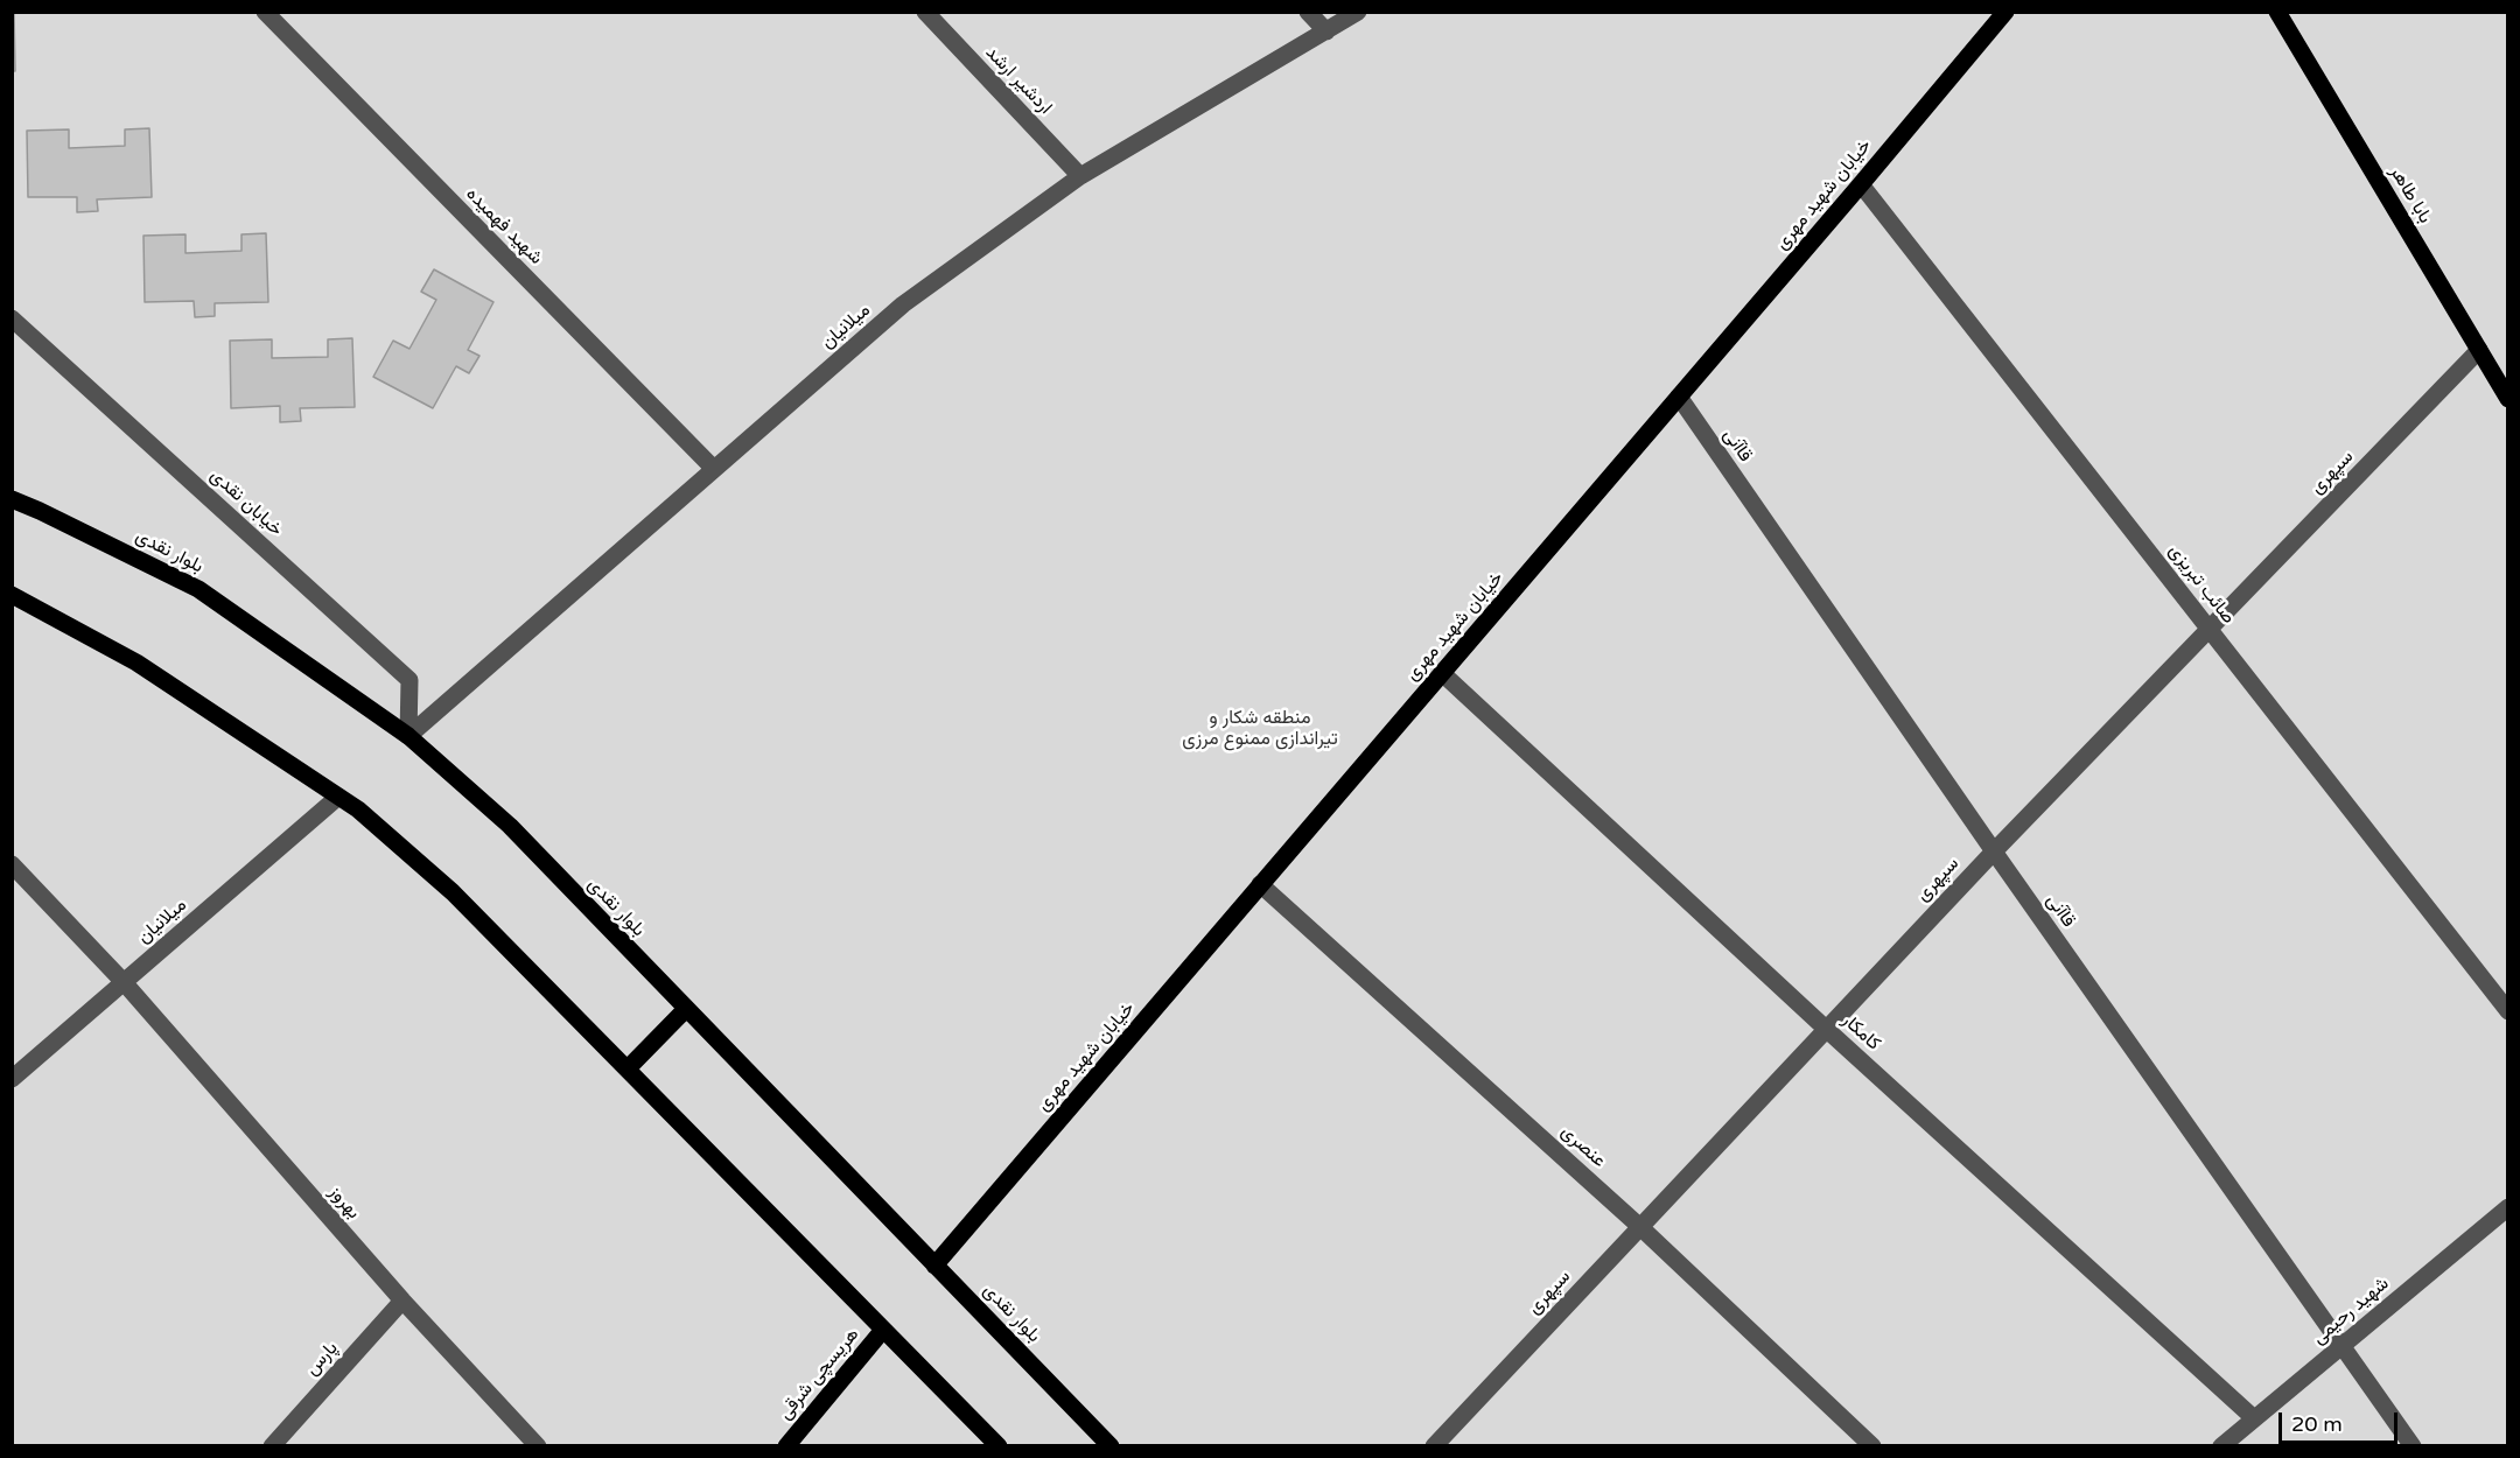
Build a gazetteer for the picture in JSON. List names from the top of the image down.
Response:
{
  "streets": {
    "main road": [
      "خیابان شهید مهری",
      "بابا طاهر",
      "بلوار نقدی",
      "هریسچی شرقی"
    ],
    "street": [
      "اردشیر ارشد",
      "شهید فهمیده",
      "میلانیان",
      "قاآنی",
      "سپهری",
      "خیابان نقدی",
      "صائب تبریزی",
      "کامکار",
      "عنصری",
      "بهروز",
      "شهید رحیمی",
      "پارس"
    ]
  },
  "crossings": [
    ["اردشیر ارشد", "میلانیان"],
    ["خیابان شهید مهری", "قاآنی"],
    ["خیابان شهید مهری", "بلوار نقدی"],
    ["خیابان شهید مهری", "صائب تبریزی"],
    ["خیابان شهید مهری", "کامکار"],
    ["خیابان شهید مهری", "عنصری"],
    ["بابا طاهر", "سپهری"],
    ["شهید فهمیده", "میلانیان"],
    ["میلانیان", "خیابان نقدی"],
    ["میلانیان", "بلوار نقدی"],
    ["میلانیان", "بهروز"],
    ["قاآنی", "سپهری"],
    ["قاآنی", "شهید رحیمی"],
    ["سپهری", "صائب تبریزی"],
    ["سپهری", "کامکار"],
    ["سپهری", "عنصری"],
    ["خیابان نقدی", "بلوار نقدی"],
    ["کامکار", "شهید رحیمی"],
    ["بهروز", "پارس"]
  ],
  "parks": ["منطقه شکار و تیراندازی ممنوع مرزی"],
  "scale_bar": "20 m"
}
